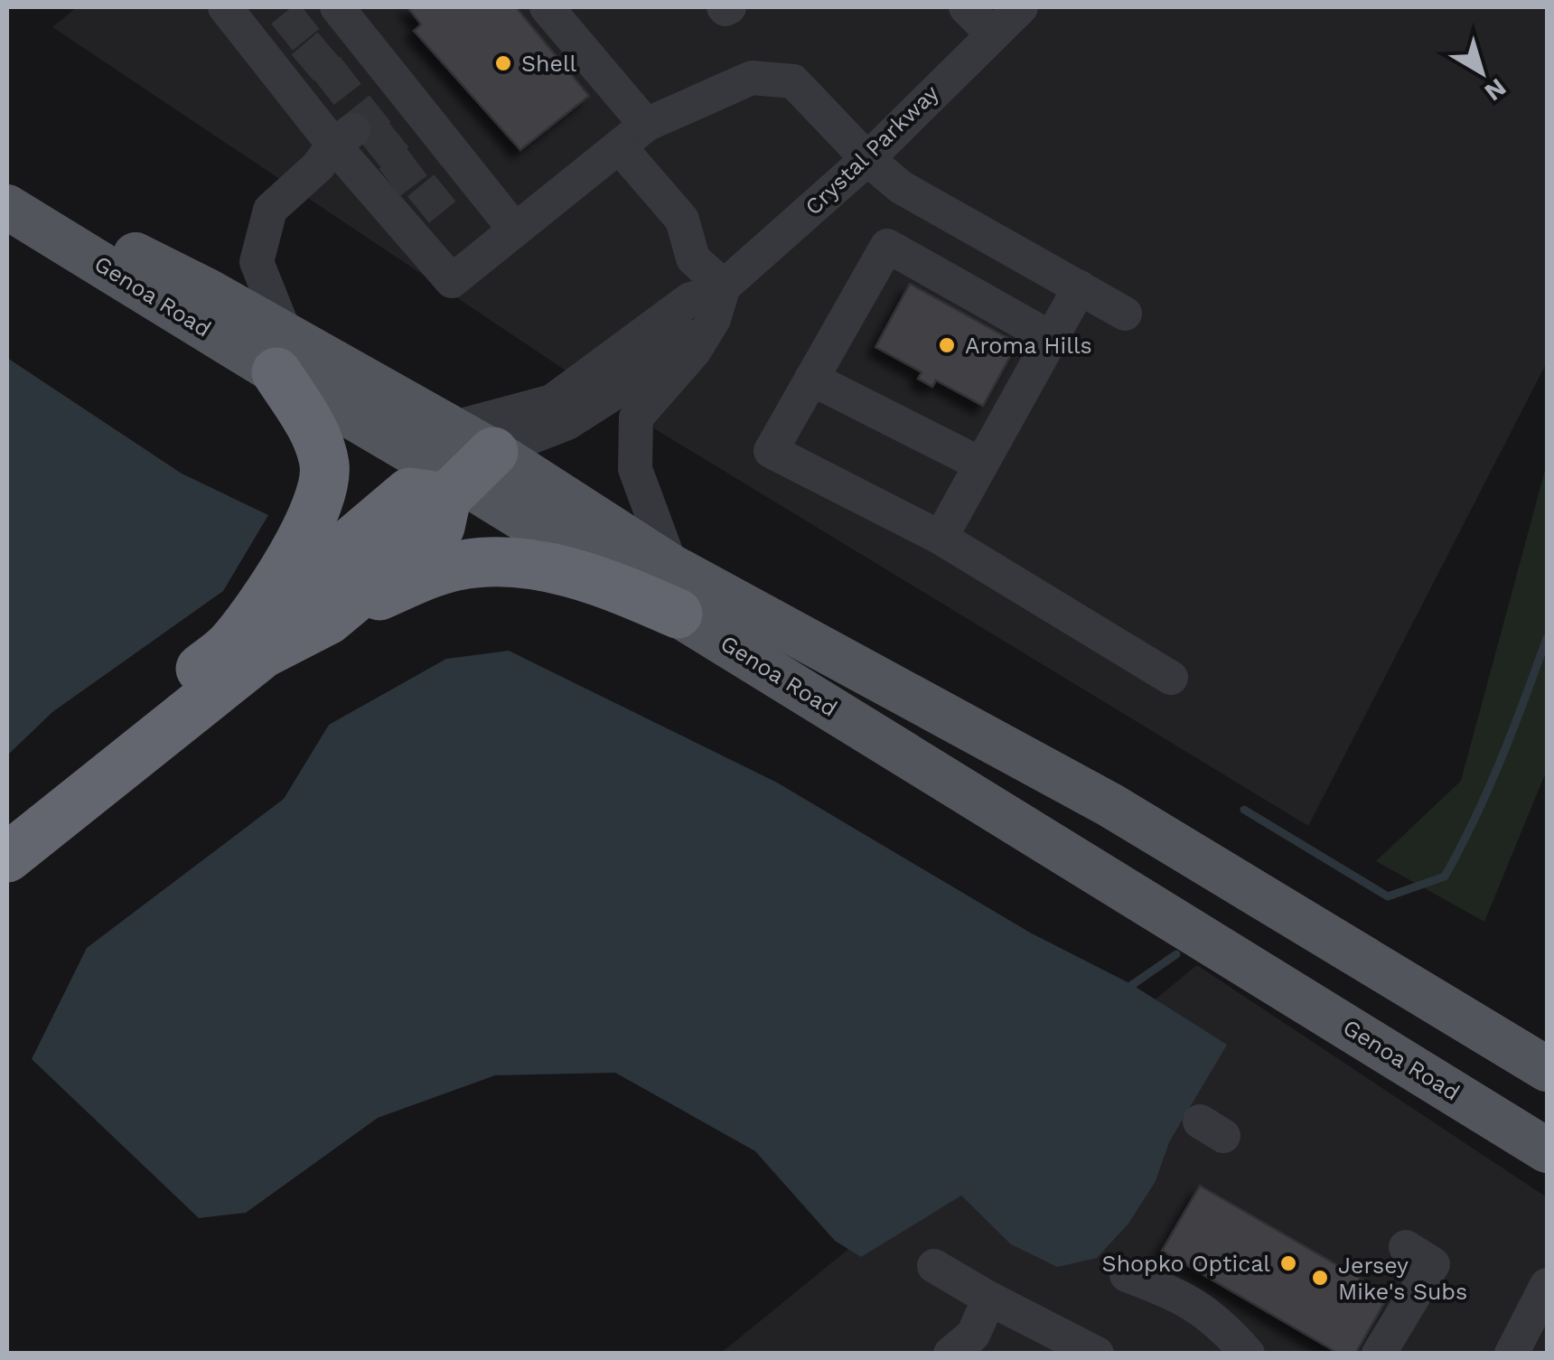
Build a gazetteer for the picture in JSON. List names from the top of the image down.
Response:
{
  "streets": {
    "main road": ["Genoa Road"],
    "street": ["Crystal Parkway"]
  },
  "crossings": [
    ["Crystal Parkway", "Genoa Road"]
  ],
  "places": [
    "Shell",
    "Aroma Hills",
    "Shopko Optical",
    "Jersey Mike's Subs"
  ],
  "north": "bottom right"
}
